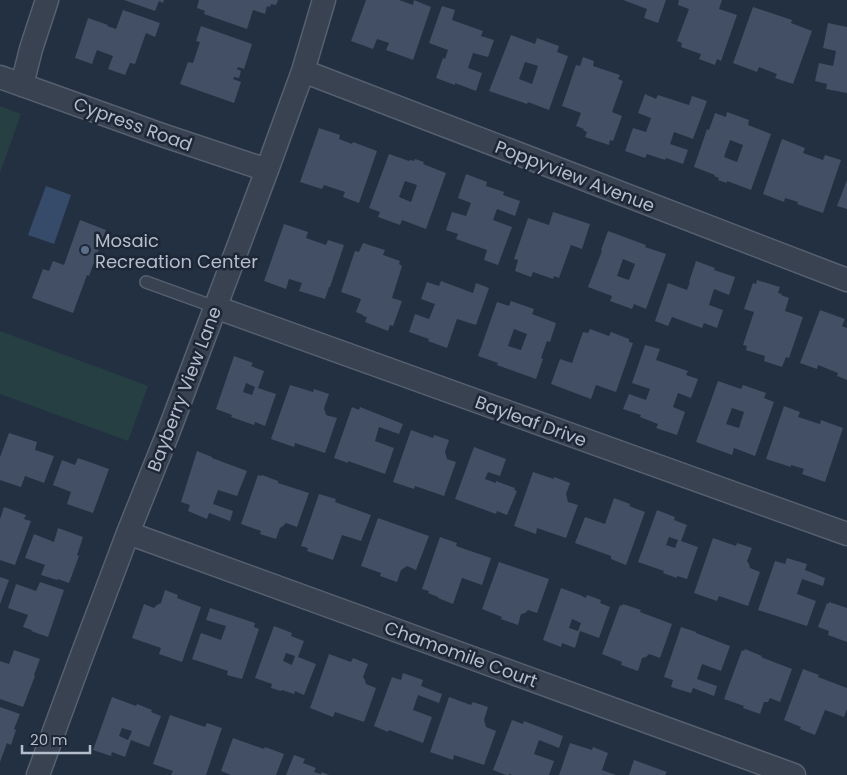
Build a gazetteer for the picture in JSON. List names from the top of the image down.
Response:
{
  "streets": {
    "street": [
      "Cypress Road",
      "Poppyview Avenue",
      "Bayberry View Lane",
      "Bayleaf Drive",
      "Chamomile Court"
    ]
  },
  "crossings": [
    ["Cypress Road", "Bayberry View Lane"],
    ["Poppyview Avenue", "Bayberry View Lane"],
    ["Bayberry View Lane", "Bayleaf Drive"],
    ["Bayberry View Lane", "Chamomile Court"]
  ],
  "places": ["Mosaic Recreation Center"],
  "scale_bar": "20 m"
}
